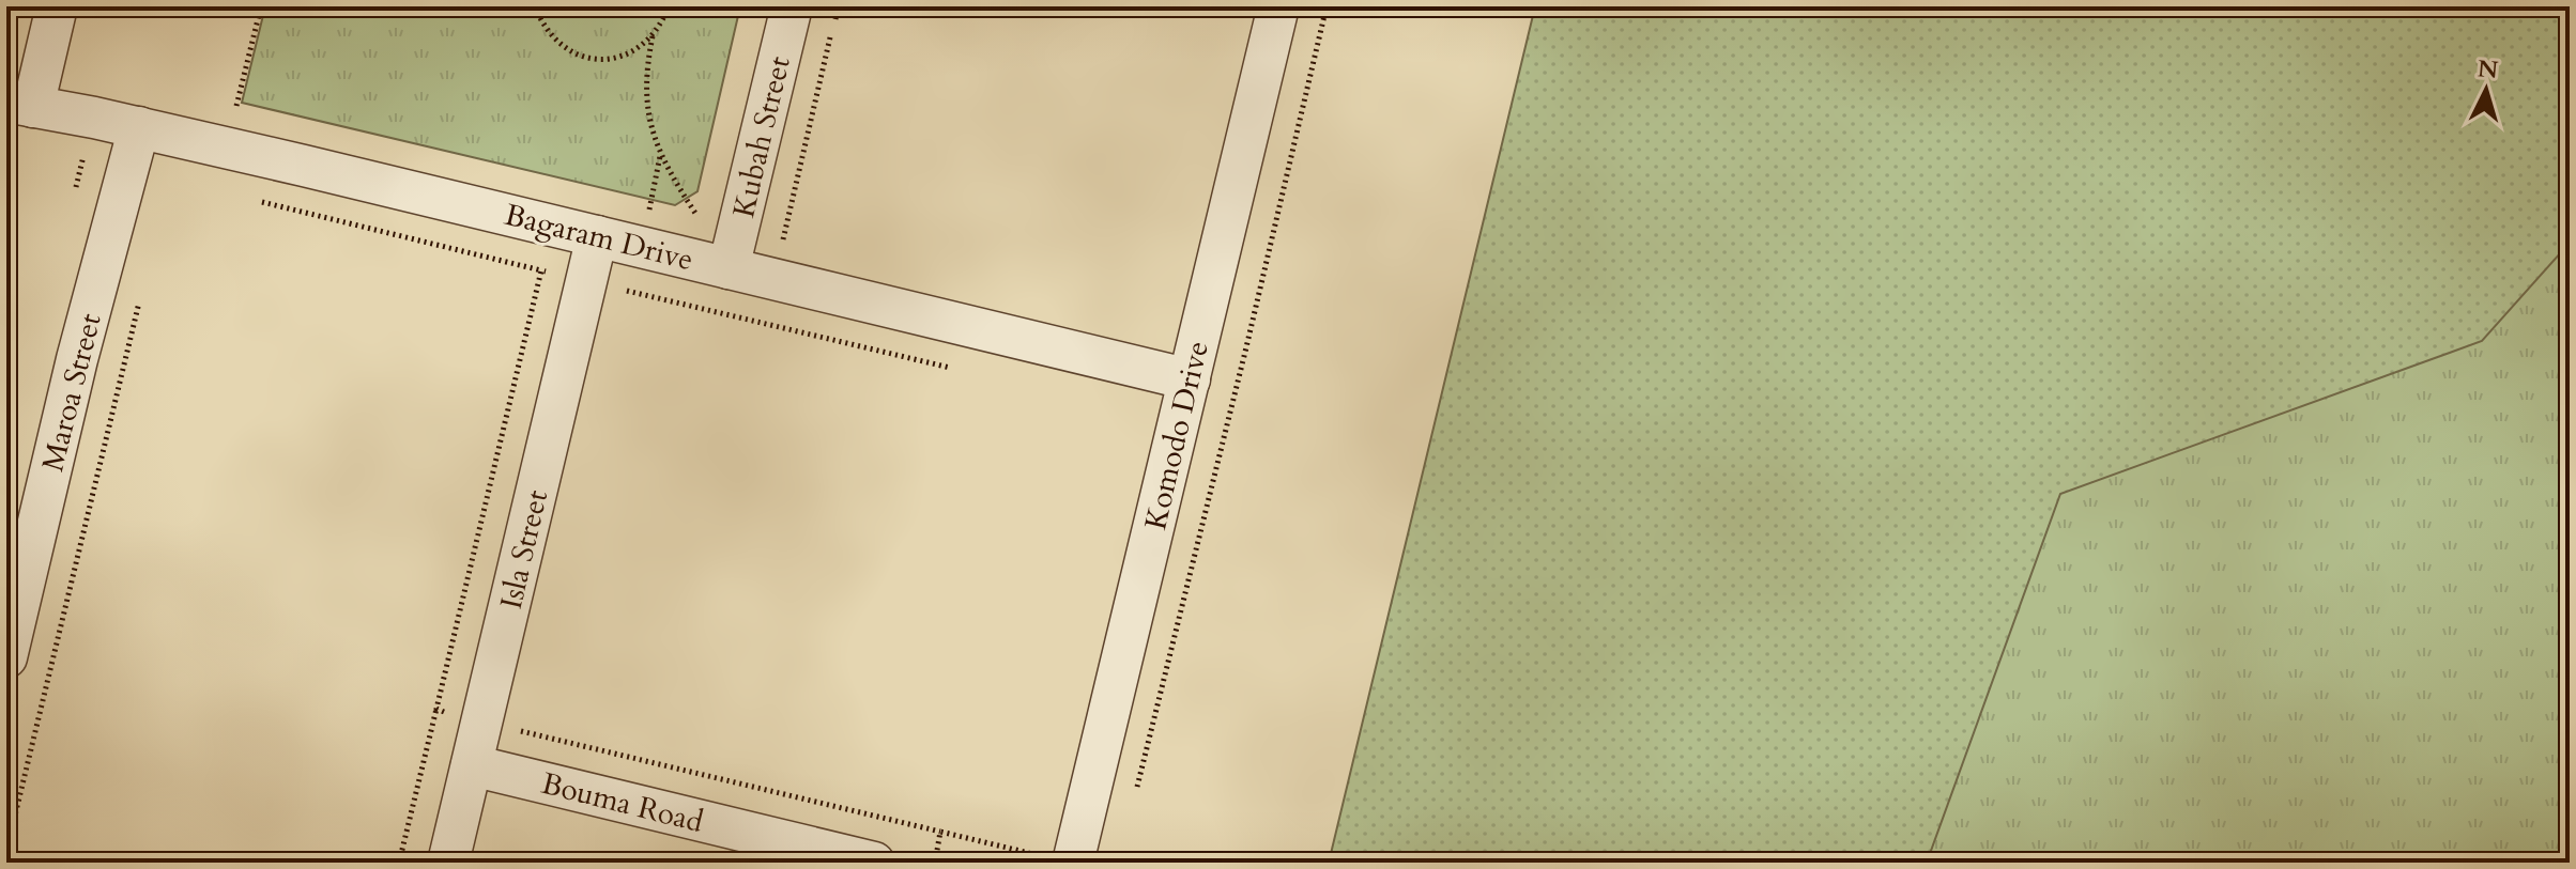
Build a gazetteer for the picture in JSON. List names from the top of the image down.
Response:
{
  "streets": {
    "street": [
      "Kubah Street",
      "Bagaram Drive",
      "Maroa Street",
      "Komodo Drive",
      "Isla Street",
      "Bouma Road"
    ]
  },
  "crossings": [
    ["Kubah Street", "Bagaram Drive"],
    ["Bagaram Drive", "Maroa Street"],
    ["Bagaram Drive", "Komodo Drive"],
    ["Bagaram Drive", "Isla Street"],
    ["Isla Street", "Bouma Road"]
  ],
  "north": "top"
}
